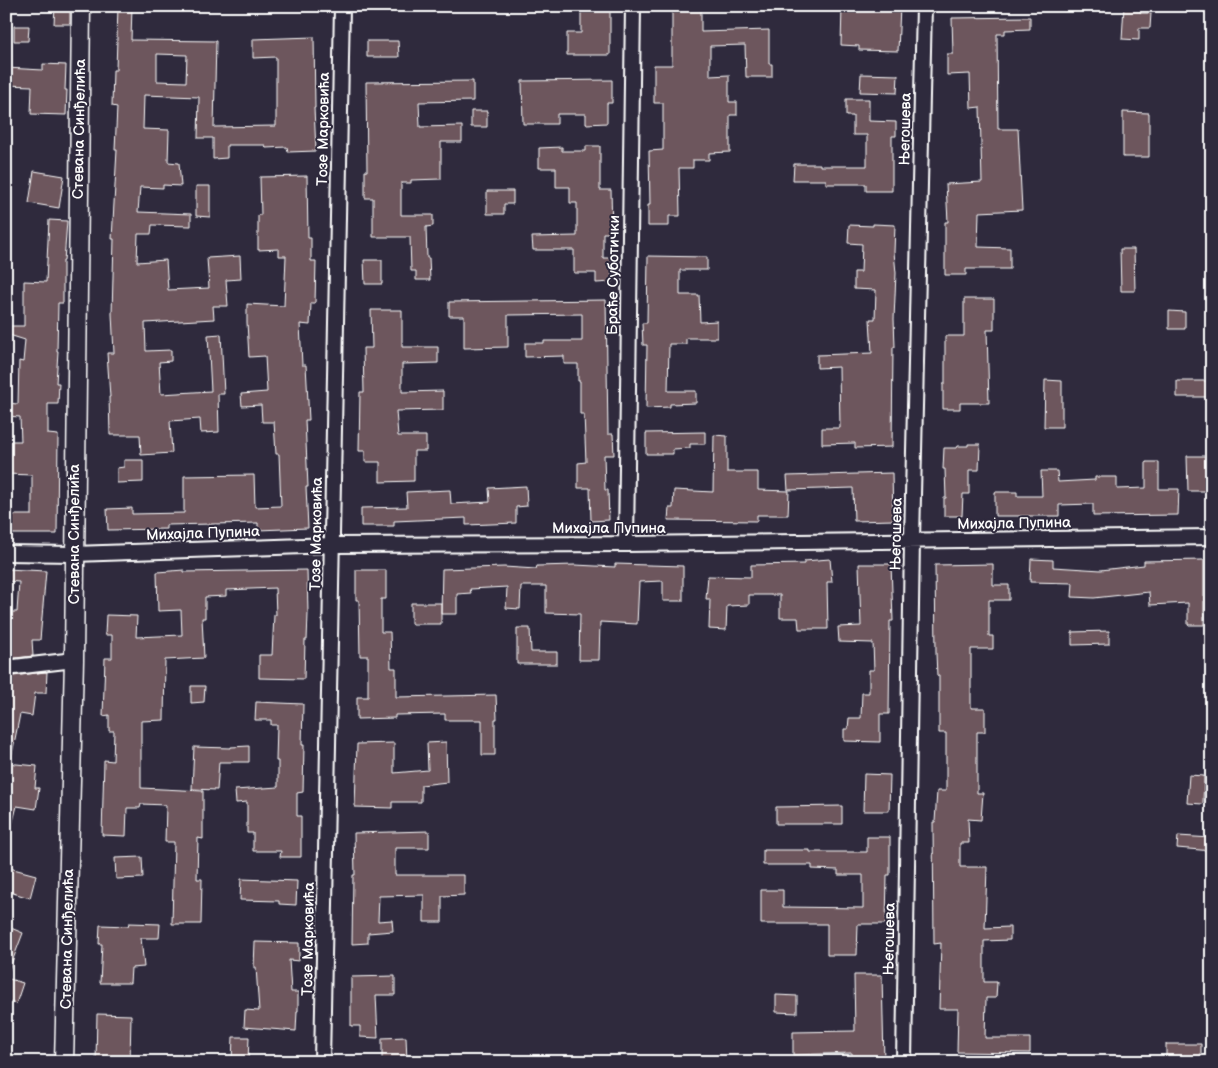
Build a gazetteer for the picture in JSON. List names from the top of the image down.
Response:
{
  "streets": {
    "street": [
      "Стевана Синђелића",
      "Тозе Марковића",
      "Његошева",
      "Браће Суботички",
      "Михајла Пупина"
    ]
  },
  "crossings": [
    ["Стевана Синђелића", "Михајла Пупина"],
    ["Тозе Марковића", "Михајла Пупина"],
    ["Његошева", "Михајла Пупина"],
    ["Браће Суботички", "Михајла Пупина"]
  ]
}
